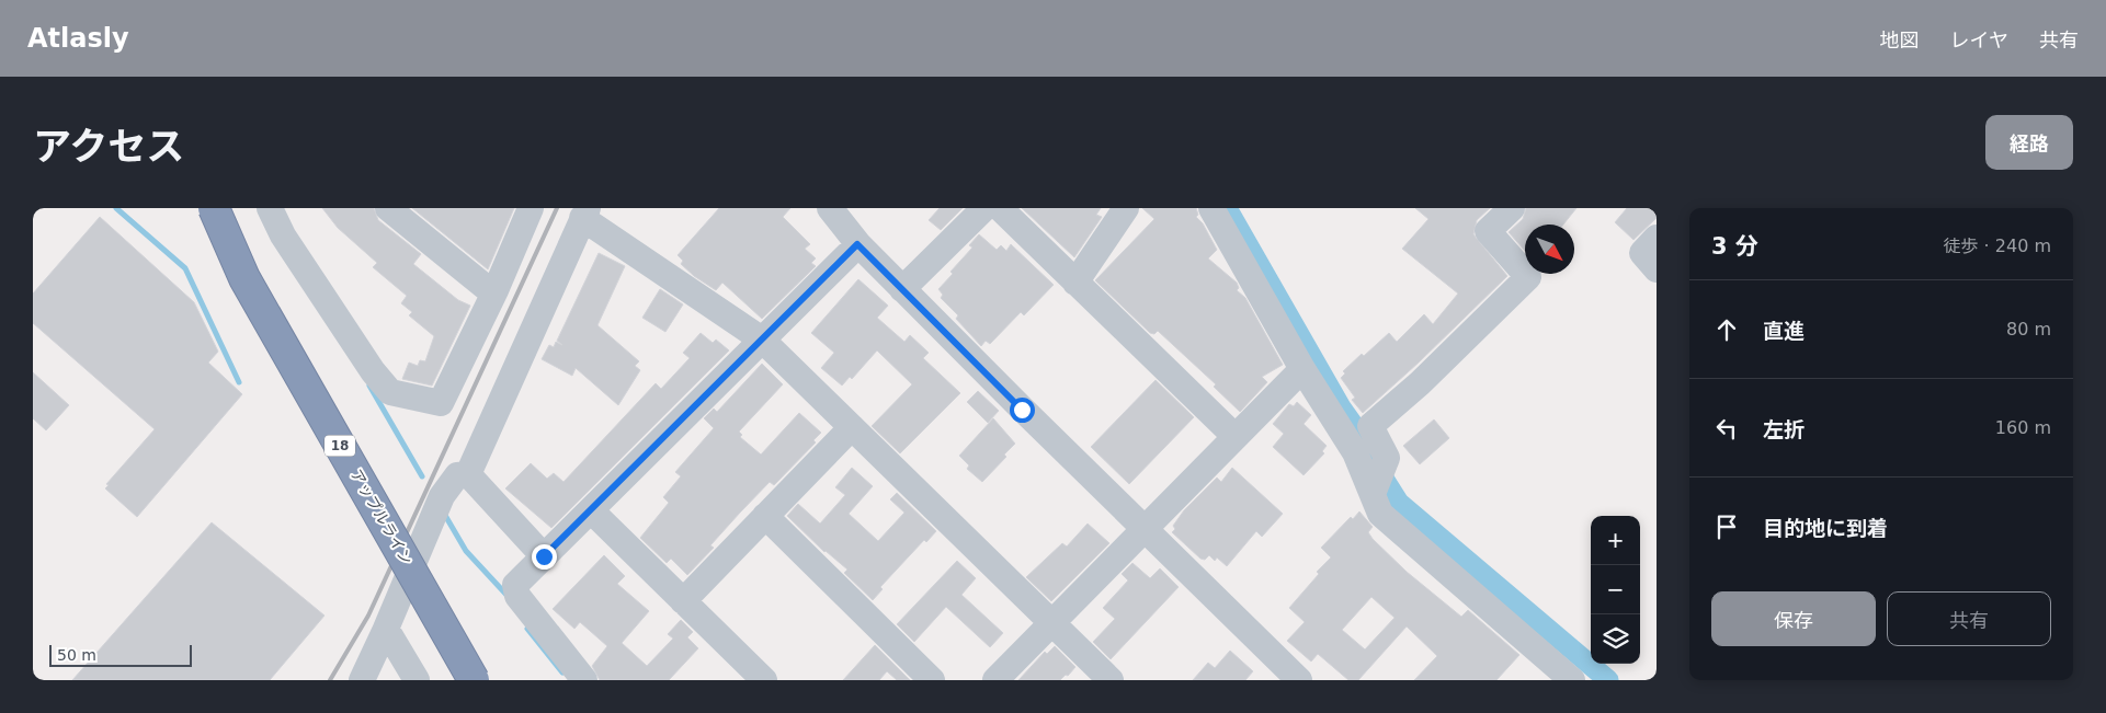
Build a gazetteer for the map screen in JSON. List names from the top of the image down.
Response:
{
  "streets": {
    "highway": ["18", "アップルライン"]
  },
  "scale_bar": "50 m",
  "north": "bottom right",
  "page": {
    "header": "Atlasly",
    "nav": ["地図", "レイヤ", "共有"],
    "title": "アクセス",
    "buttons": [
      "経路",
      ["保存", "共有"]
    ],
    "heading": ["3 分", "徒歩 · 240 m"],
    "list": [
      ["直進", "80 m"],
      ["左折", "160 m"],
      "目的地に到着"
    ],
    "map_buttons": ["+", "−"],
    "scale": "50 m"
  }
}
